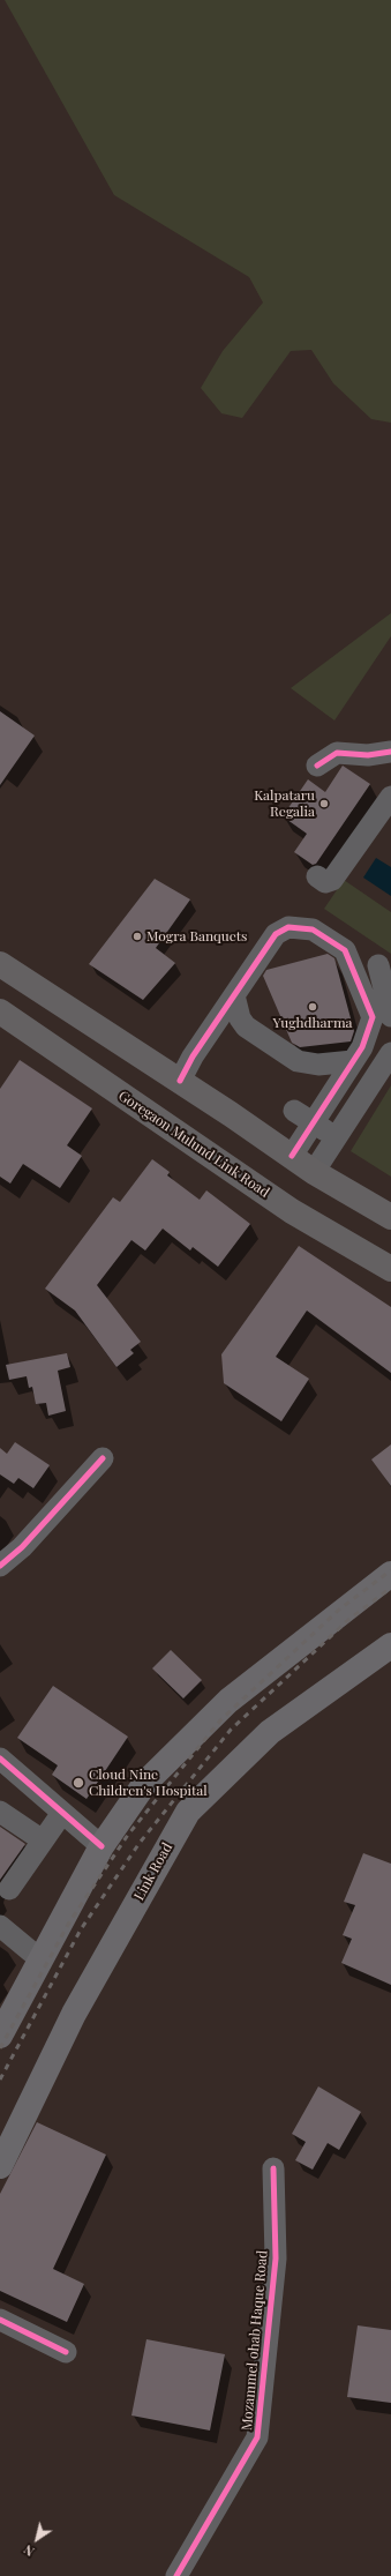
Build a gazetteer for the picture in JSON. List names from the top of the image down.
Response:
{
  "streets": {
    "main road": ["Goregaon Mulund Link Road", "Link Road"],
    "street": ["Mozammel ohab Haque Road"]
  },
  "places": [
    "Kalpataru Regalia",
    "Mogra Banquets",
    "Yughdharma",
    "Cloud Nine Children's Hospital"
  ],
  "north": "bottom left"
}
